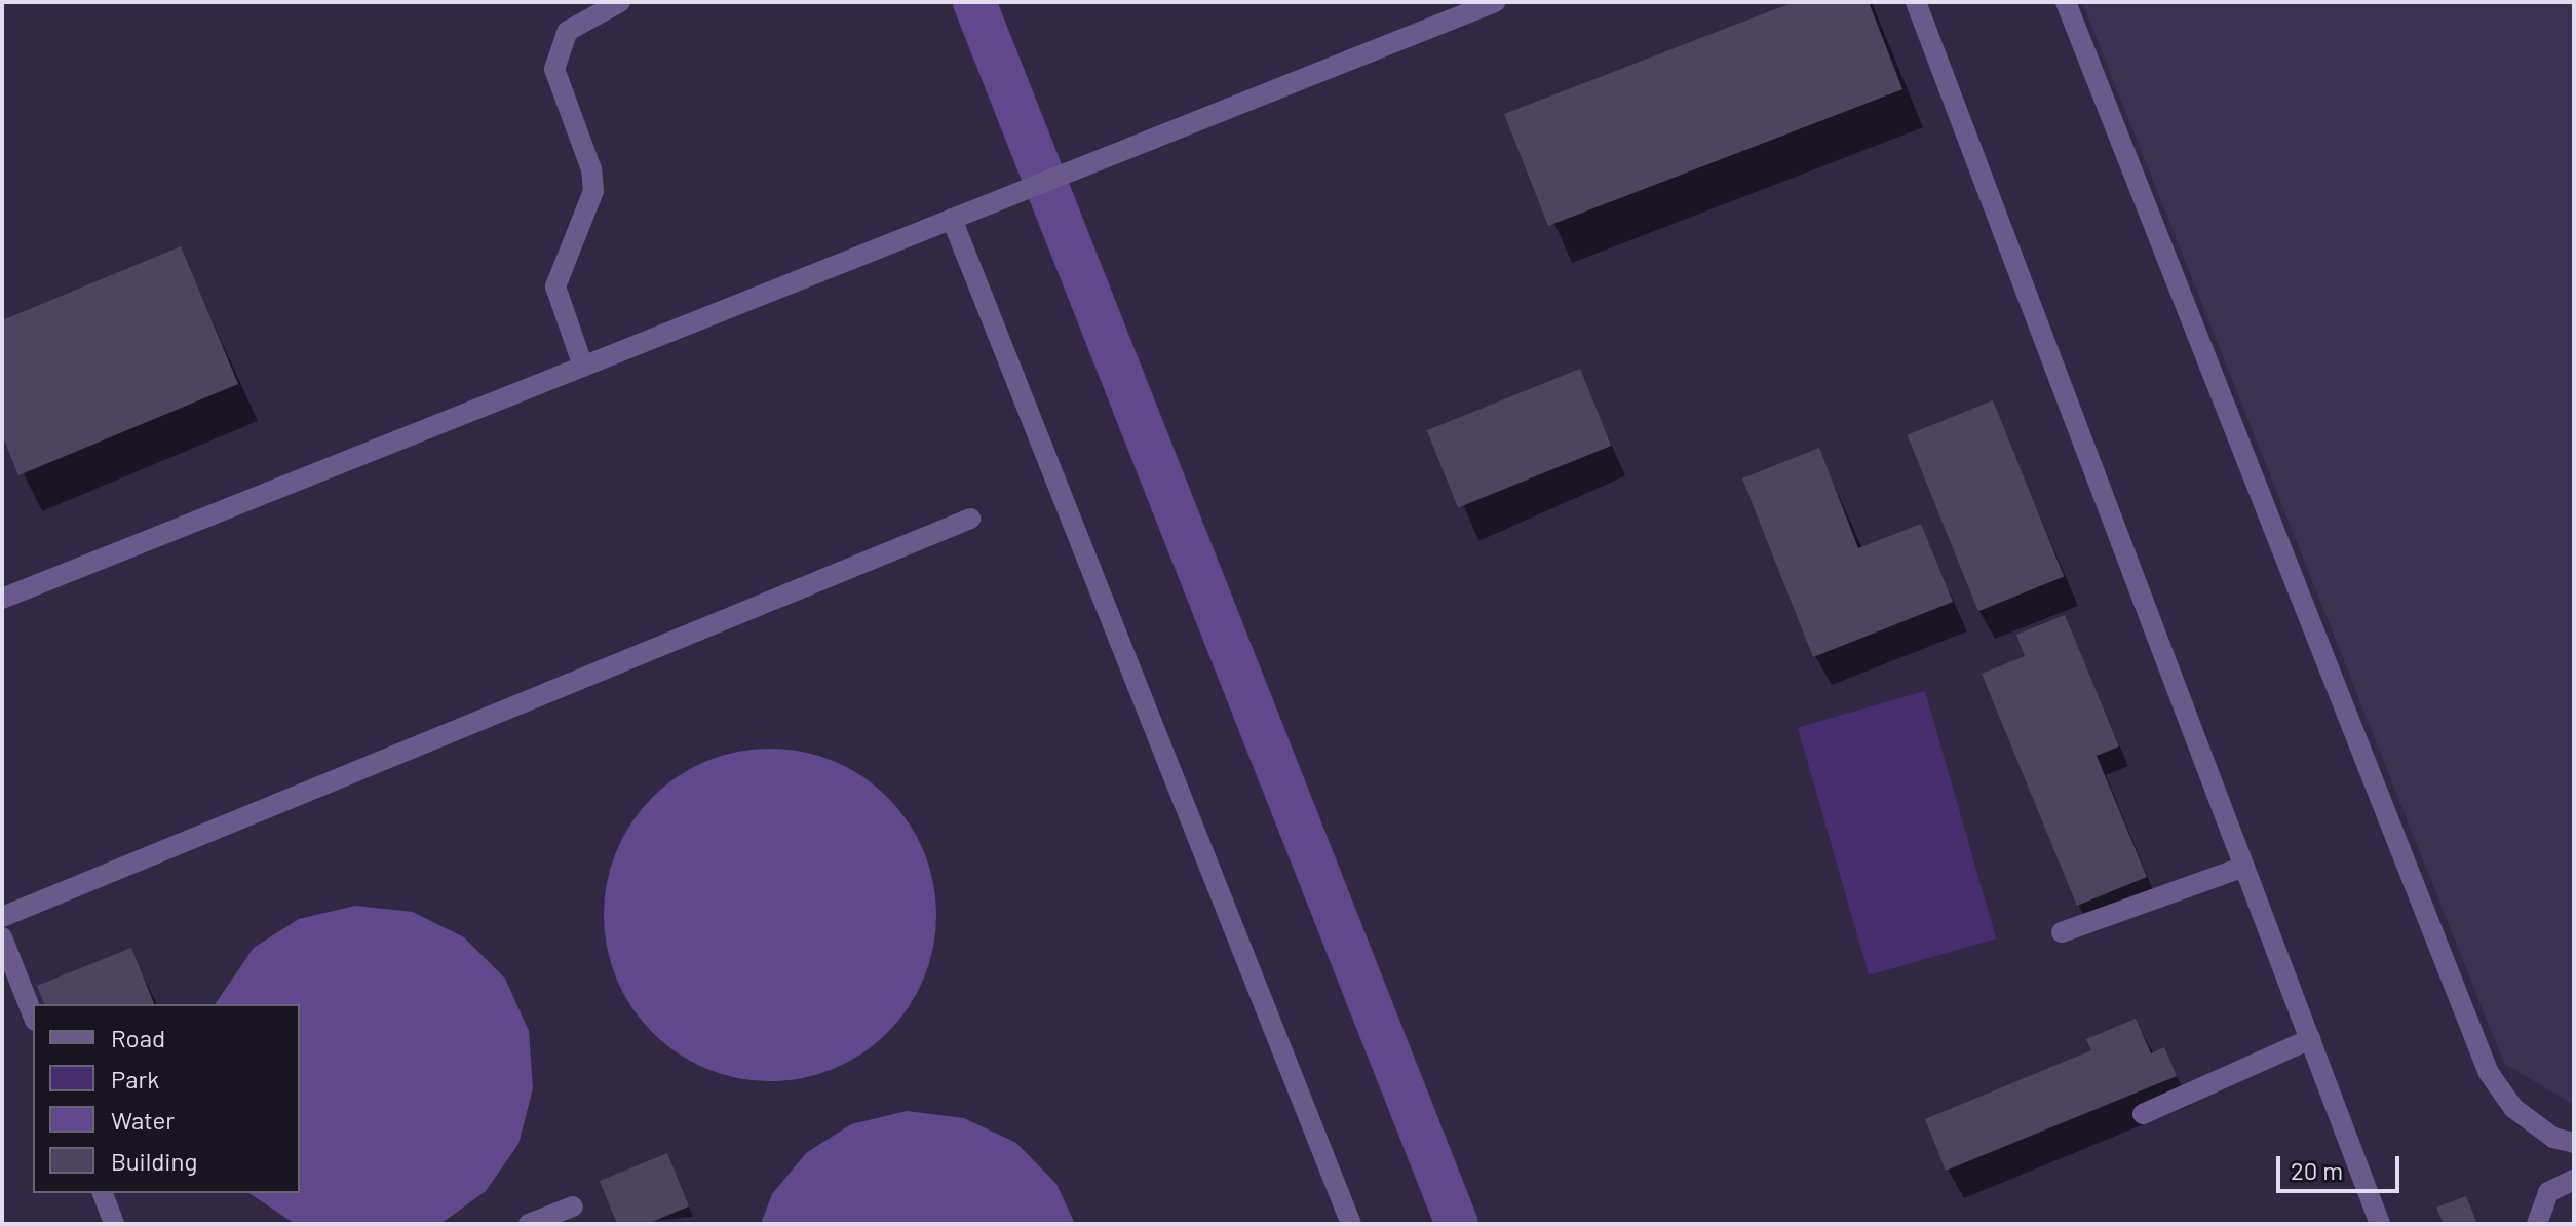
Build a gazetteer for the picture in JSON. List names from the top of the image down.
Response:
{
  "legend": [
    "Road",
    "Park",
    "Water",
    "Building"
  ],
  "scale_bar": "20 m"
}
